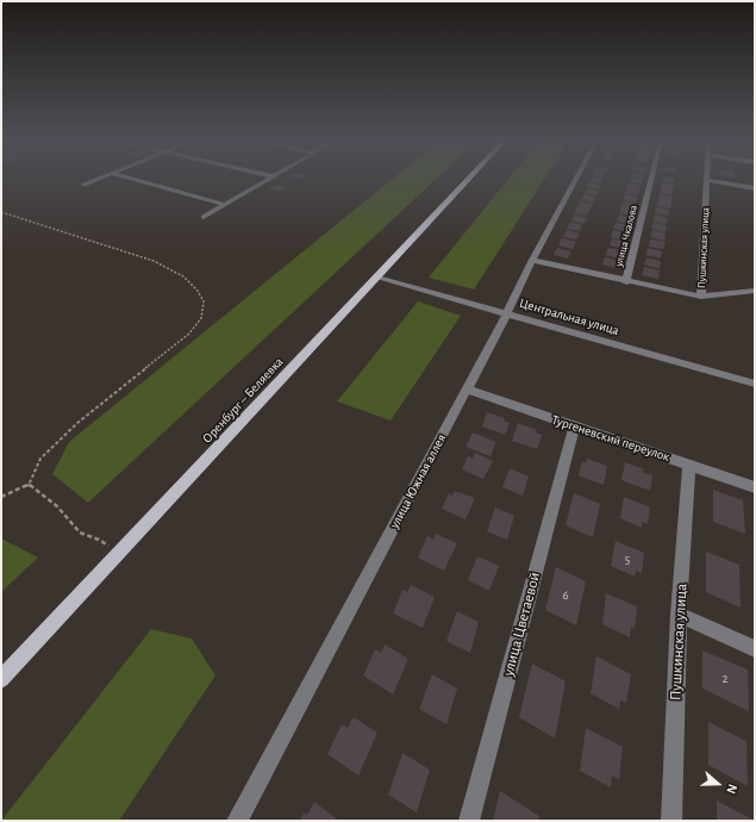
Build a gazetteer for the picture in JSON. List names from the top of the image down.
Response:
{
  "streets": {
    "main road": ["Оренбург – Беляевка"],
    "street": [
      "улица Чкалова",
      "Пушкинская улица",
      "Центральная улица",
      "Тургеневский переулок",
      "улица Южная аллея",
      "улица Цветаевой"
    ]
  },
  "crossings": [
    ["Пушкинская улица", "Тургеневский переулок"],
    ["Центральная улица", "Оренбург – Беляевка"],
    ["Центральная улица", "улица Южная аллея"],
    ["Тургеневский переулок", "улица Южная аллея"],
    ["Тургеневский переулок", "улица Цветаевой"]
  ],
  "house_numbers": ["5", "6", "2"],
  "north": "right"
}
